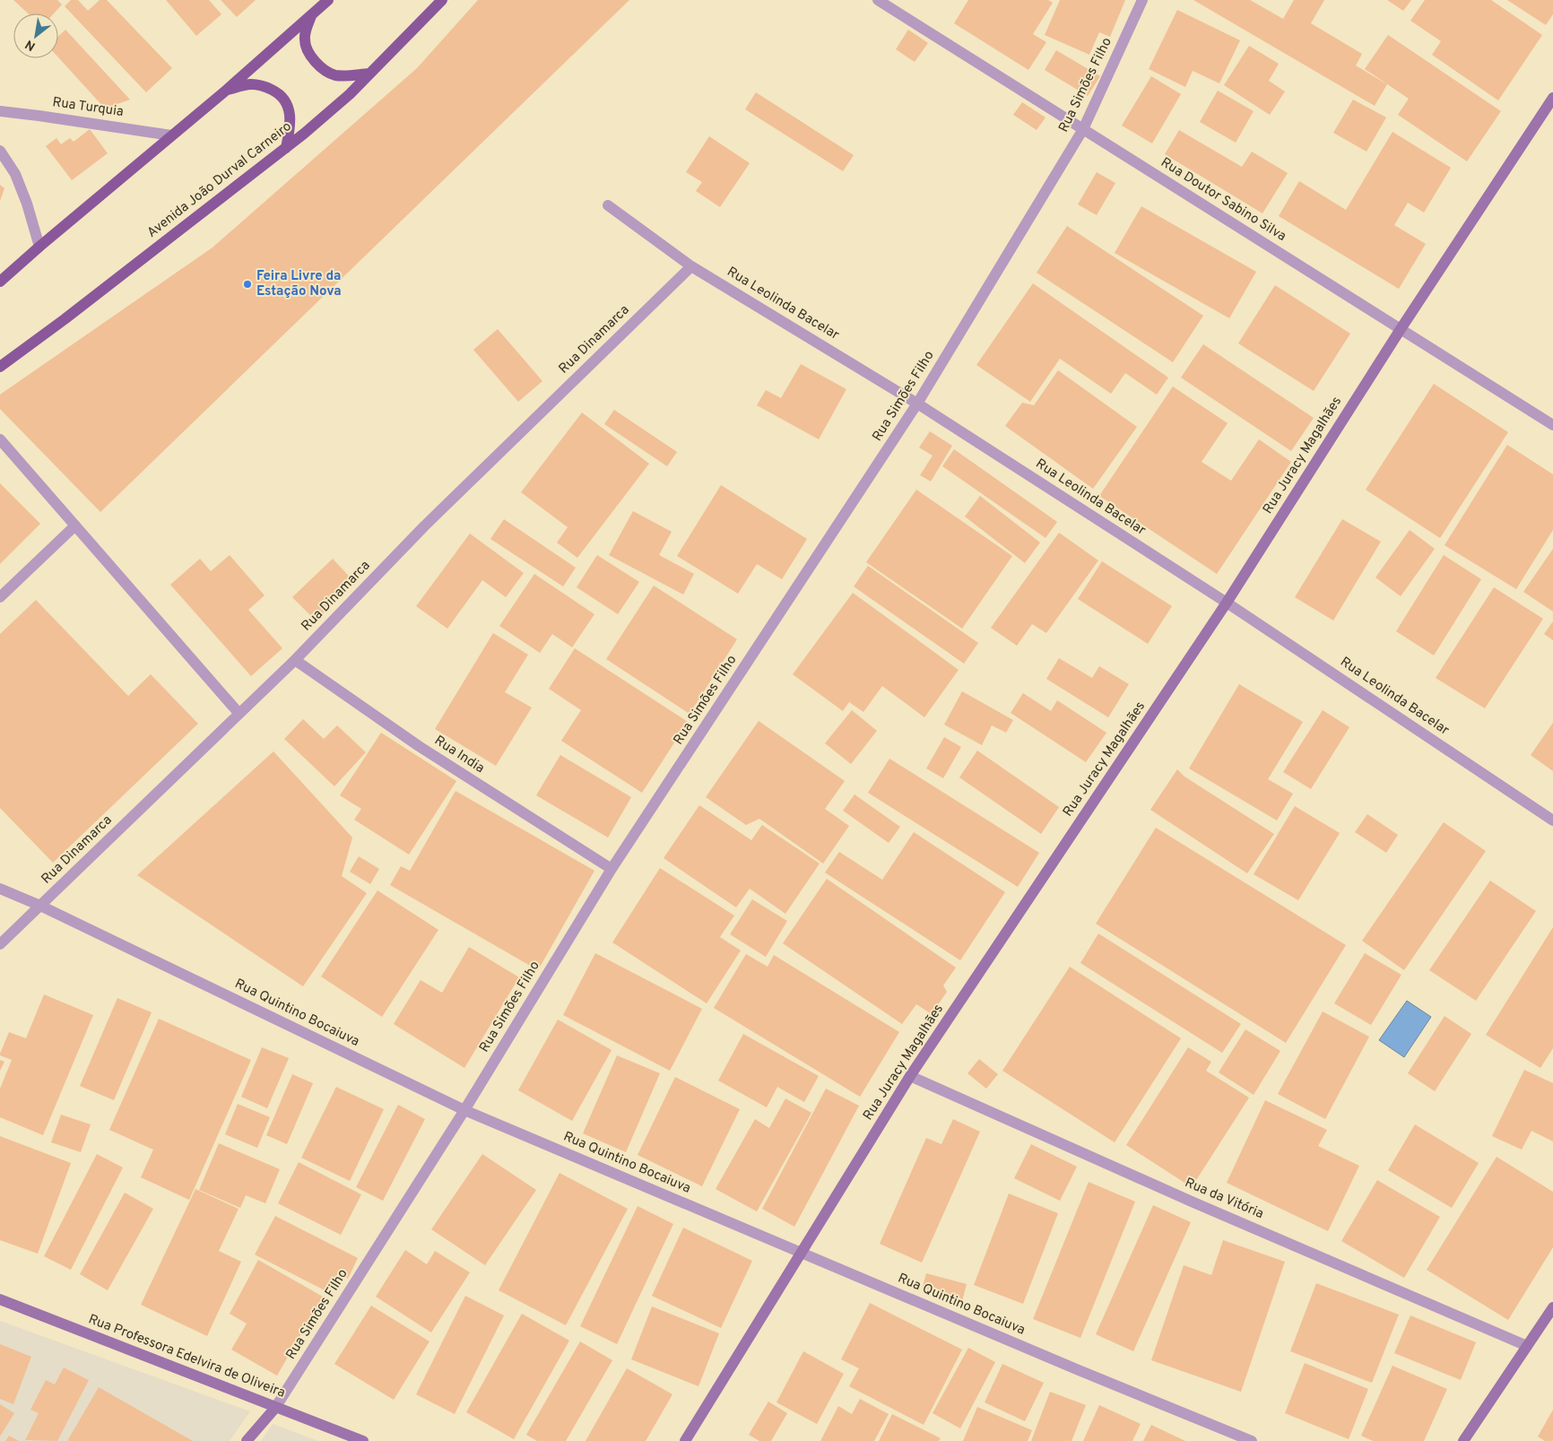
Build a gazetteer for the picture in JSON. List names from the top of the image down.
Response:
{
  "streets": {
    "main road": ["Avenida João Durval Carneiro"],
    "street": [
      "Rua Simões Filho",
      "Rua Turquia",
      "Rua Doutor Sabino Silva",
      "Rua Leolinda Bacelar",
      "Rua Dinamarca",
      "Rua Juracy Magalhães",
      "Rua India",
      "Rua Quintino Bocaiuva",
      "Rua da Vitória",
      "Rua Professora Edelvira de Oliveira"
    ]
  },
  "crossings": [
    ["Rua Simões Filho", "Rua Doutor Sabino Silva"],
    ["Rua Simões Filho", "Rua Leolinda Bacelar"],
    ["Rua Simões Filho", "Rua India"],
    ["Rua Simões Filho", "Rua Quintino Bocaiuva"],
    ["Rua Simões Filho", "Rua Professora Edelvira de Oliveira"],
    ["Rua Doutor Sabino Silva", "Rua Juracy Magalhães"],
    ["Rua Leolinda Bacelar", "Rua Dinamarca"],
    ["Rua Leolinda Bacelar", "Rua Juracy Magalhães"],
    ["Rua Dinamarca", "Rua India"],
    ["Rua Dinamarca", "Rua Quintino Bocaiuva"],
    ["Rua Juracy Magalhães", "Rua Quintino Bocaiuva"],
    ["Rua Juracy Magalhães", "Rua da Vitória"]
  ],
  "places": ["Feira Livre da Estação Nova"],
  "north": "bottom left"
}
